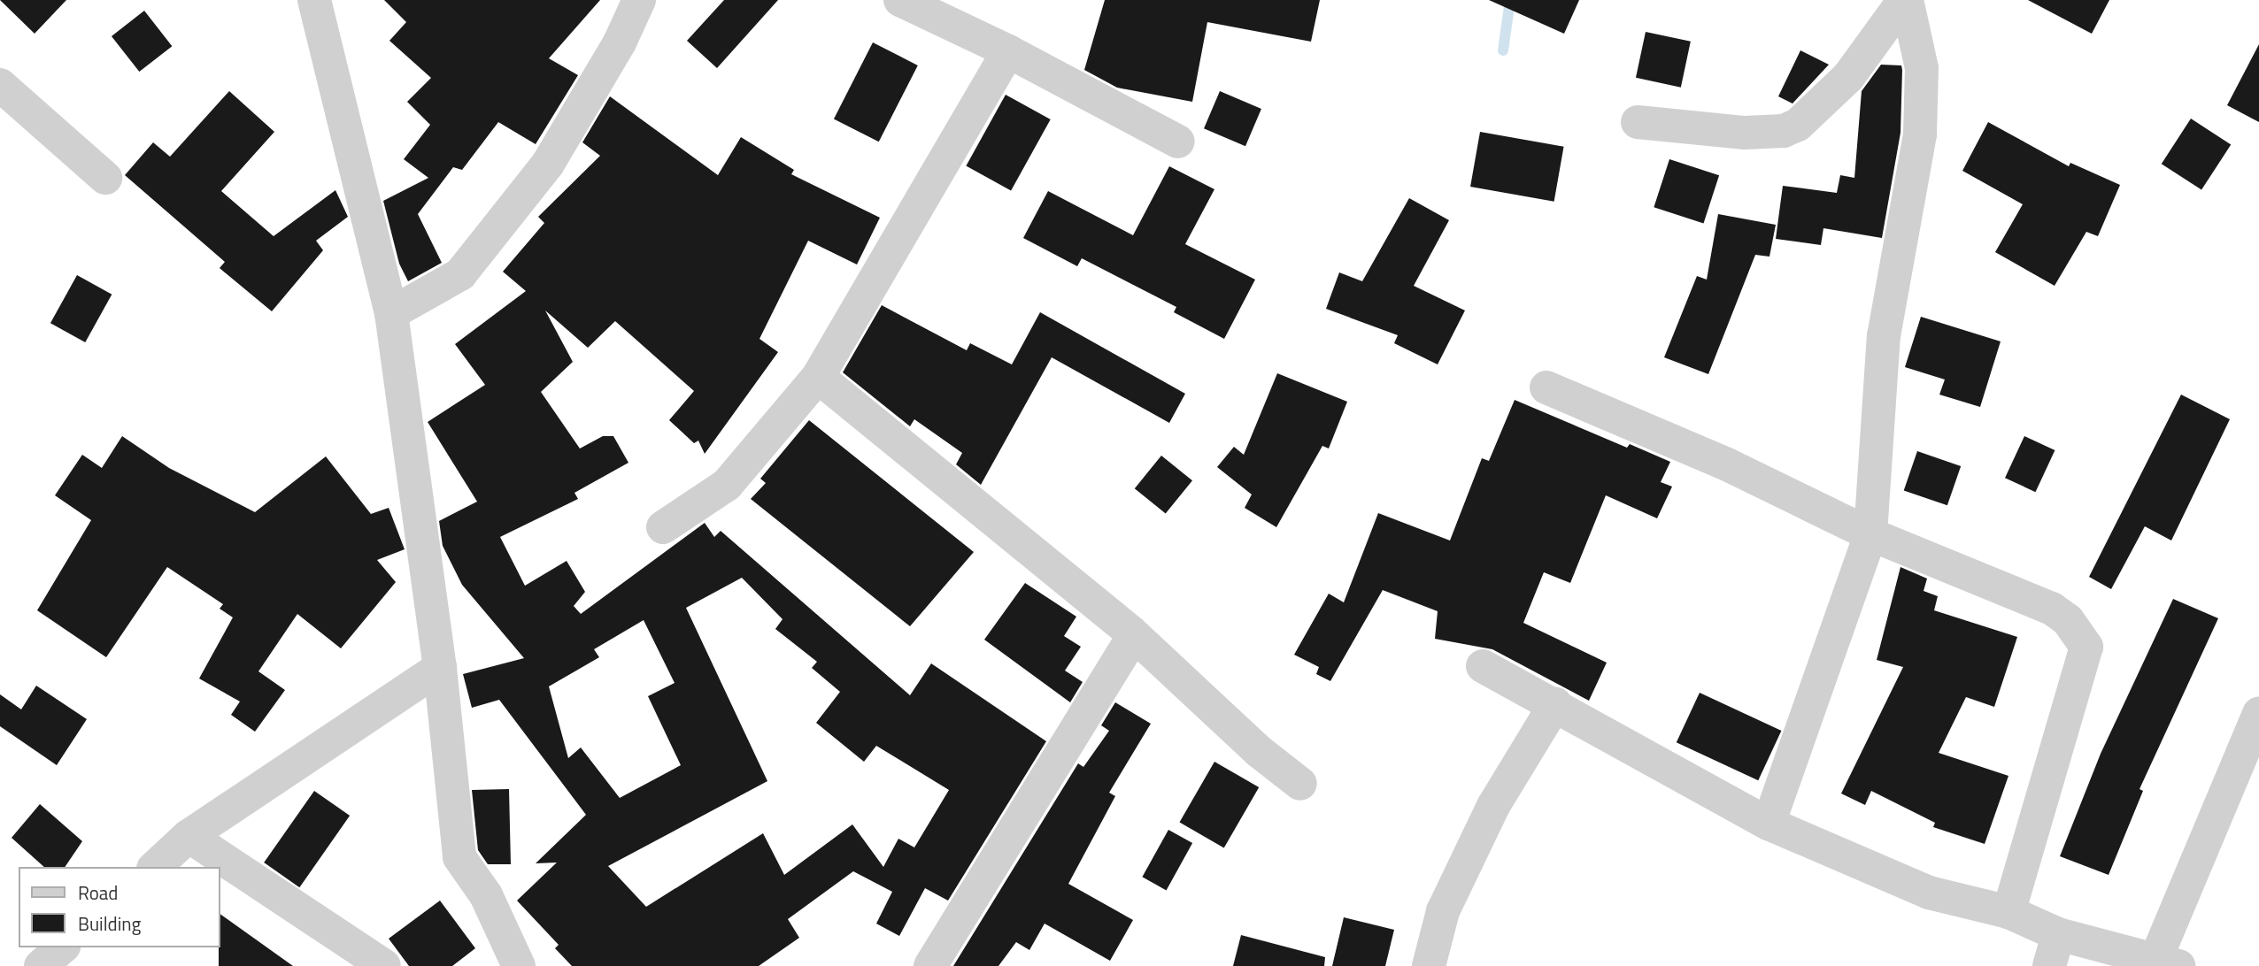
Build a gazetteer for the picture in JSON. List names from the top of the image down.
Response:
{
  "legend": ["Road", "Building"]
}
